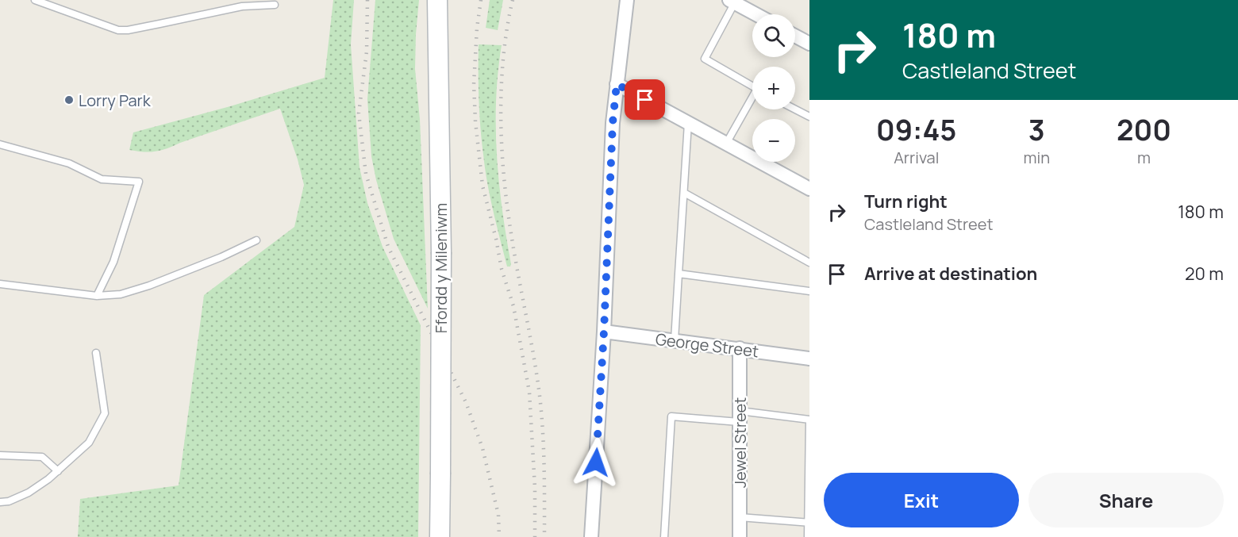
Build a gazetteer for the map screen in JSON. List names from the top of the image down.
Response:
{
  "streets": {
    "street": ["Ffordd y Mileniwm", "George Street", "Jewel Street"]
  },
  "crossings": [
    ["George Street", "Jewel Street"]
  ],
  "places": ["Lorry Park"],
  "page": {
    "turn": ["180 m", "Castleland Street"],
    "map_buttons": ["+", "−"],
    "eta": [
      "09:45",
      "Arrival",
      "3",
      "min",
      "200",
      "m"
    ],
    "list": [
      {
        "name": "Turn right",
        "note": "Castleland Street",
        "value": "180 m"
      },
      {
        "name": "Arrive at destination",
        "value": "20 m"
      }
    ],
    "buttons": ["Exit", "Share"]
  }
}
